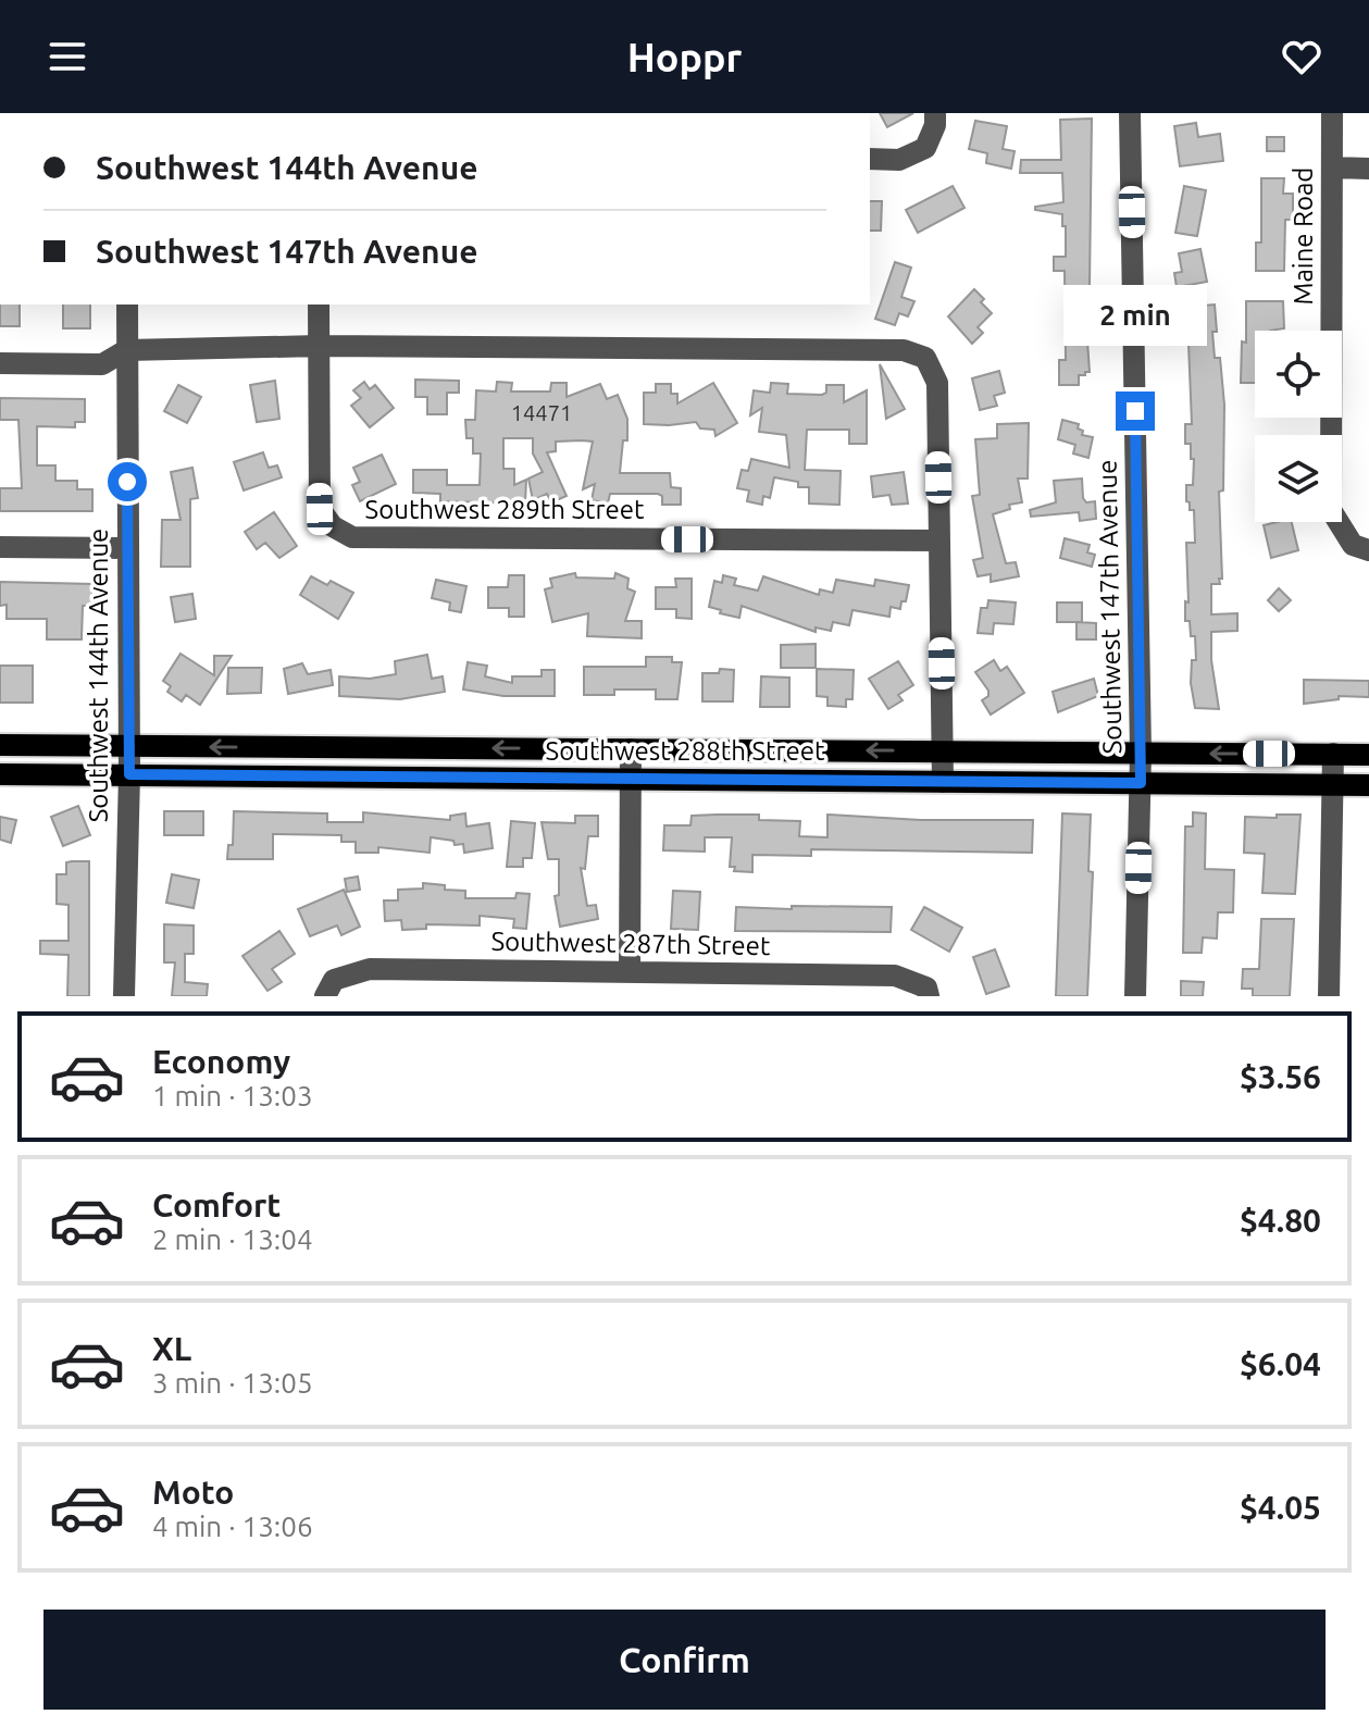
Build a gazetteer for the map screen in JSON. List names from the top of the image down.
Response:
{
  "streets": {
    "main road": ["Southwest 288th Street"],
    "street": [
      "Maine Road",
      "Southwest 289th Street",
      "Southwest 147th Avenue",
      "Southwest 144th Avenue",
      "Southwest 287th Street"
    ]
  },
  "crossings": [
    ["Southwest 147th Avenue", "Southwest 288th Street"],
    ["Southwest 144th Avenue", "Southwest 288th Street"]
  ],
  "house_numbers": ["14471"],
  "page": {
    "header": "Hoppr",
    "banner": ["Southwest 144th Avenue", "Southwest 147th Avenue"],
    "bubble": "2 min",
    "list": [
      {
        "name": "Economy",
        "note": "1 min · 13:03",
        "value": "$3.56"
      },
      {
        "name": "Comfort",
        "note": "2 min · 13:04",
        "value": "$4.80"
      },
      {
        "name": "XL",
        "note": "3 min · 13:05",
        "value": "$6.04"
      },
      {
        "name": "Moto",
        "note": "4 min · 13:06",
        "value": "$4.05"
      }
    ],
    "buttons": "Confirm"
  }
}
